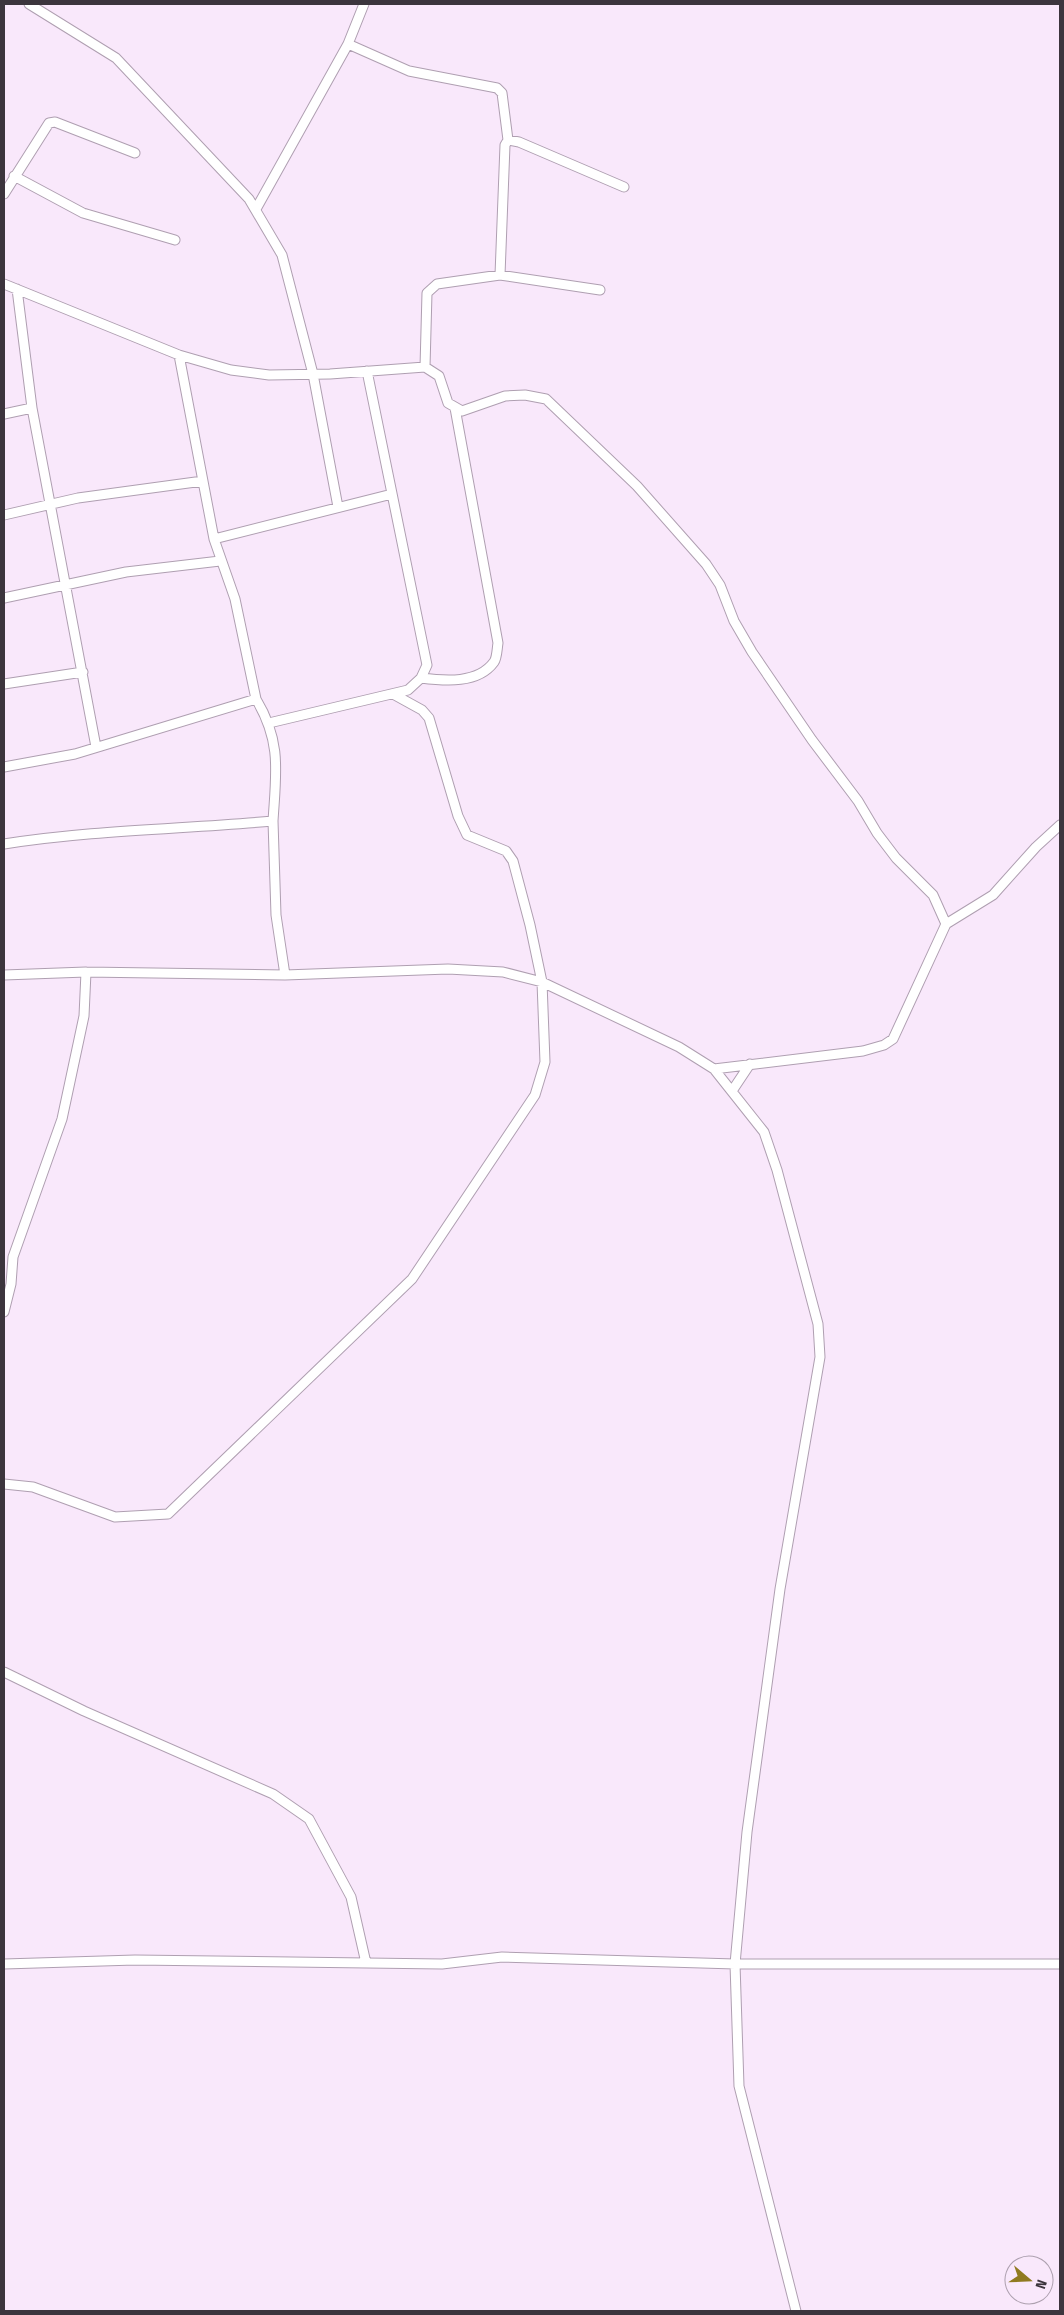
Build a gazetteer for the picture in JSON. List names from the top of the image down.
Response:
{
  "north": "right"
}
